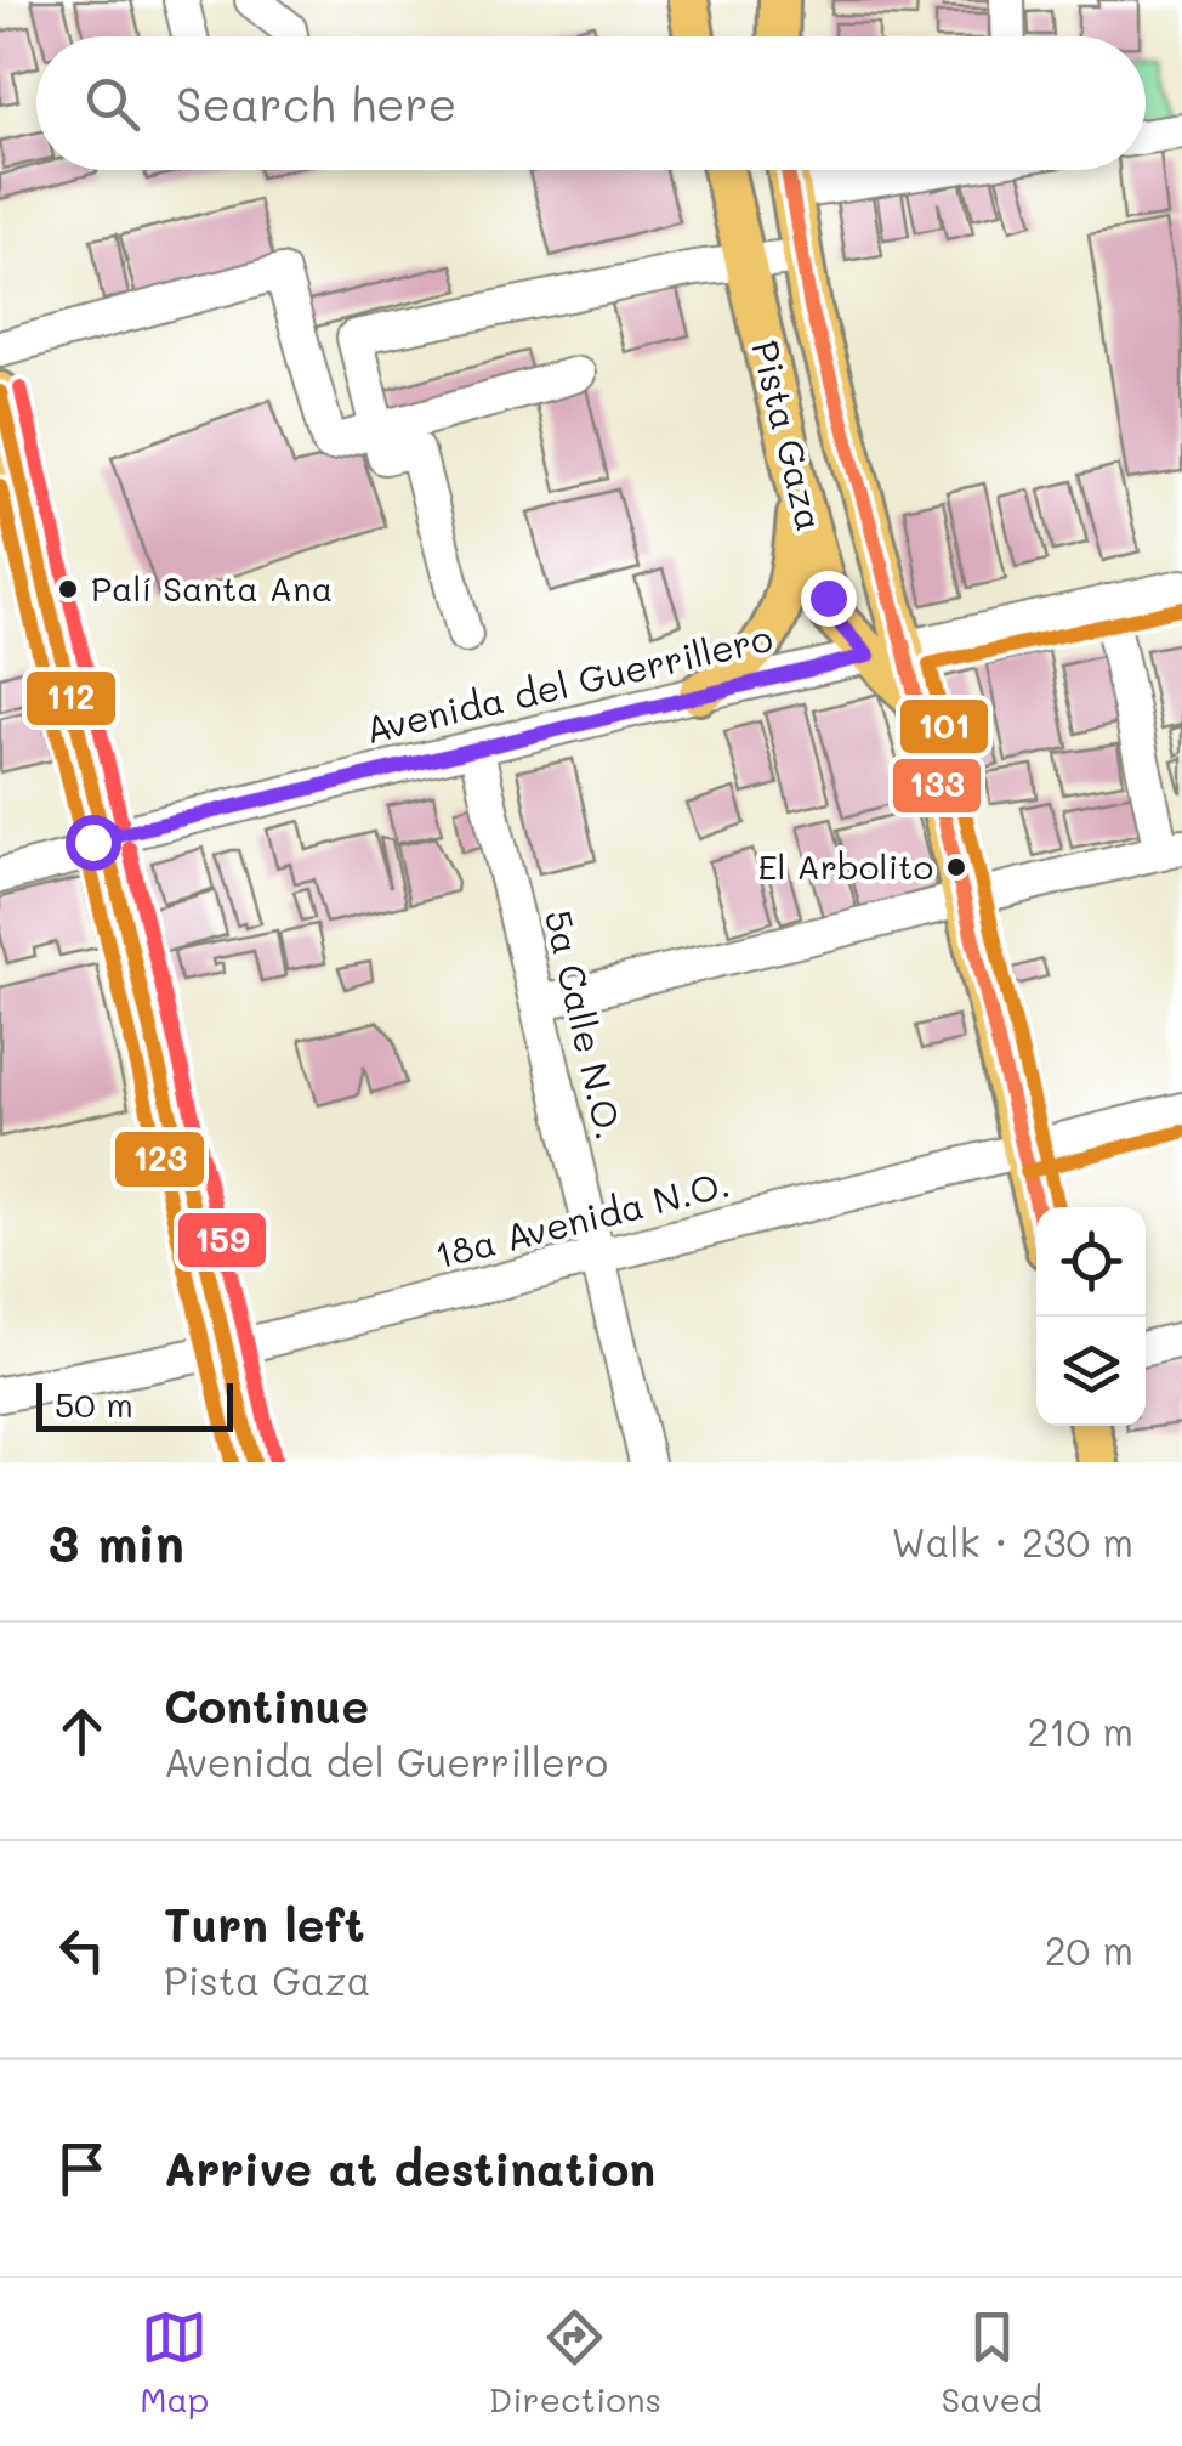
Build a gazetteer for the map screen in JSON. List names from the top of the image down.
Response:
{
  "streets": {
    "main road": ["Pista Gaza"],
    "street": ["Avenida del Guerrillero", "5a Calle N.O.", "18a Avenida N.O."]
  },
  "crossings": [
    ["Pista Gaza", "Avenida del Guerrillero"],
    ["Avenida del Guerrillero", "5a Calle N.O."],
    ["5a Calle N.O.", "18a Avenida N.O."]
  ],
  "places": ["Palí Santa Ana", "El Arbolito"],
  "lines": [
    "transit line 133",
    "transit line 159",
    "transit line 112",
    "transit line 123",
    "transit line 101"
  ],
  "scale_bar": "50 m",
  "page": {
    "search": "Search here",
    "scale": "50 m",
    "heading": ["3 min", "Walk · 230 m"],
    "list": [
      ["Continue", "Avenida del Guerrillero", "210 m"],
      ["Turn left", "Pista Gaza", "20 m"],
      "Arrive at destination"
    ],
    "nav": ["Map", "Directions", "Saved"]
  }
}
